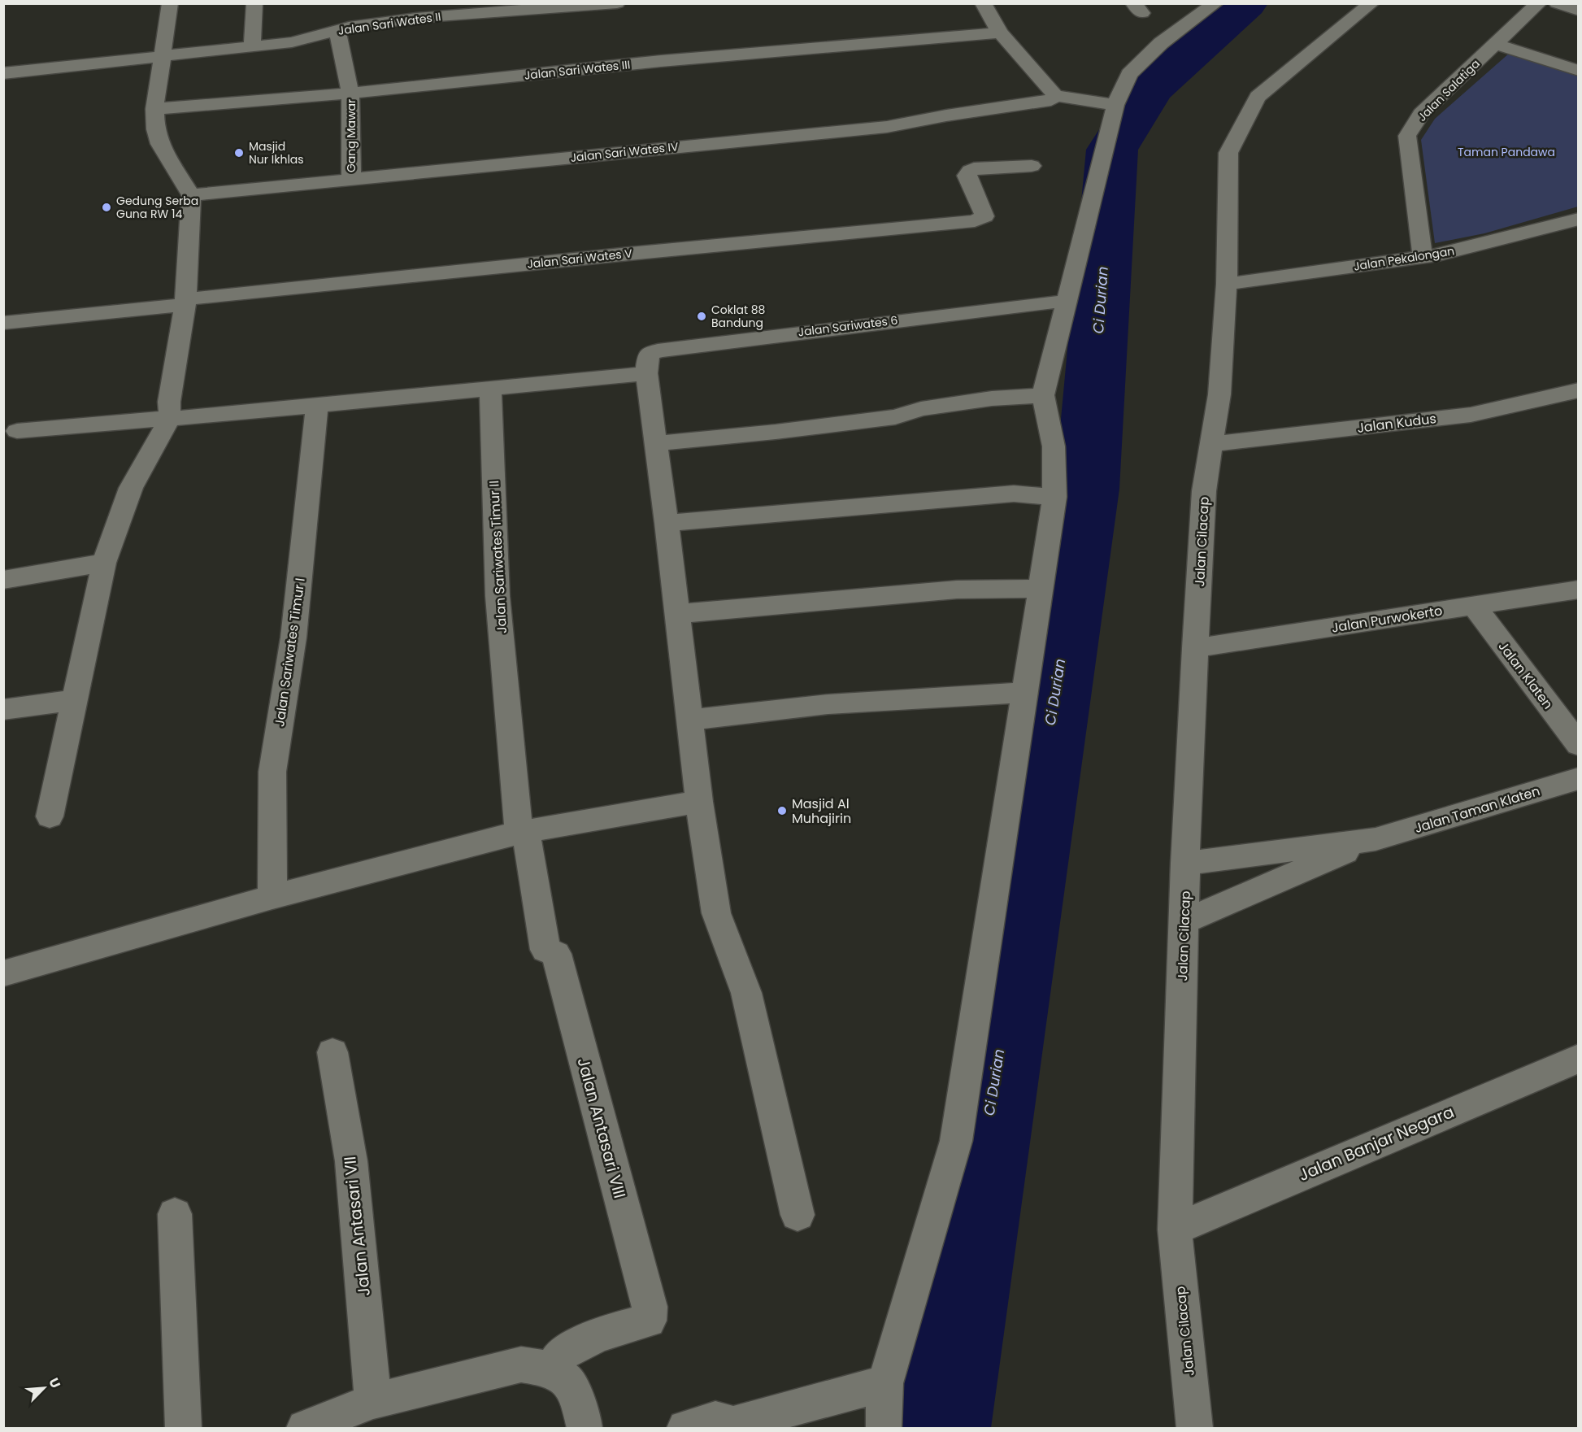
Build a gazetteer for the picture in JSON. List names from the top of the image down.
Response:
{
  "streets": {
    "street": [
      "Jalan Sari Wates II",
      "Jalan Sari Wates III",
      "Jalan Salatiga",
      "Gang Mawar",
      "Jalan Sari Wates IV",
      "Jalan Sari Wates V",
      "Jalan Pekalongan",
      "Jalan Sariwates 6",
      "Jalan Kudus",
      "Jalan Cilacap",
      "Jalan Sariwates Timur II",
      "Jalan Purwokerto",
      "Jalan Sariwates Timur I",
      "Jalan Klaten",
      "Jalan Taman Klaten",
      "Jalan Antasari VIII",
      "Jalan Banjar Negara",
      "Jalan Antasari VII"
    ]
  },
  "crossings": [
    ["Jalan Sari Wates II", "Gang Mawar"],
    ["Jalan Sari Wates III", "Gang Mawar"],
    ["Jalan Salatiga", "Jalan Pekalongan"],
    ["Gang Mawar", "Jalan Sari Wates IV"],
    ["Jalan Pekalongan", "Jalan Cilacap"],
    ["Jalan Kudus", "Jalan Cilacap"],
    ["Jalan Cilacap", "Jalan Purwokerto"],
    ["Jalan Cilacap", "Jalan Taman Klaten"],
    ["Jalan Cilacap", "Jalan Banjar Negara"],
    ["Jalan Sariwates Timur II", "Jalan Antasari VIII"],
    ["Jalan Purwokerto", "Jalan Klaten"]
  ],
  "water": ["Ci Durian"],
  "parks": ["Taman Pandawa"],
  "places": [
    "Masjid Nur Ikhlas",
    "Gedung Serba Guna RW 14",
    "Coklat 88 Bandung",
    "Masjid Al Muhajirin"
  ],
  "north": "top right"
}
